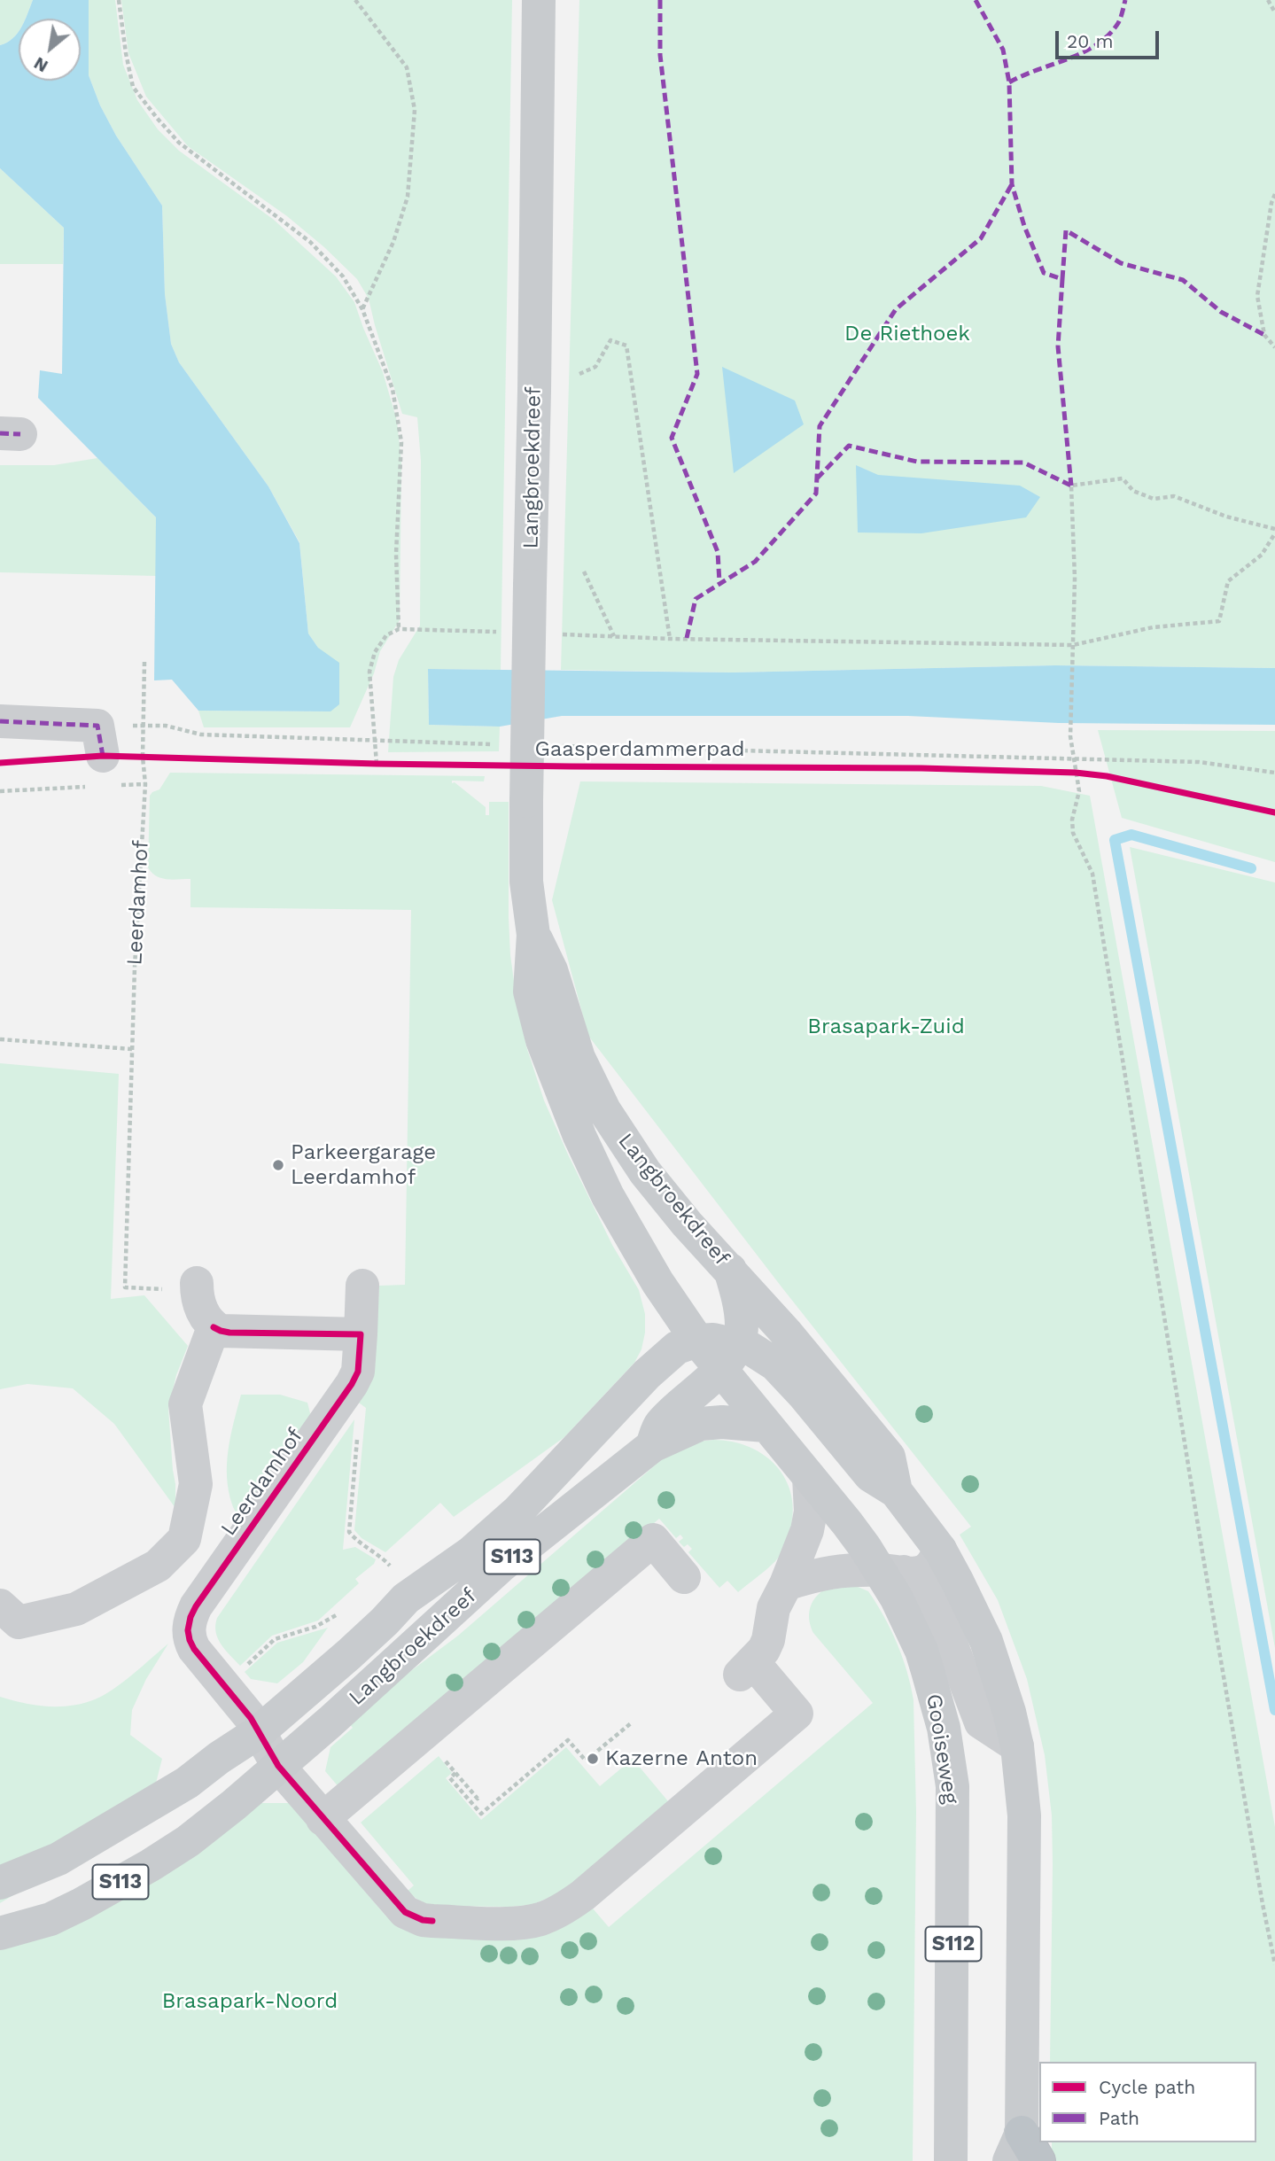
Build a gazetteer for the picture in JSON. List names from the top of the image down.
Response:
{
  "streets": {
    "main road": [
      "Langbroekdreef",
      "S113",
      "Gooiseweg",
      "S112"
    ],
    "street": ["Leerdamhof"],
    "cycle path": ["Gaasperdammerpad"]
  },
  "crossings": [
    ["Langbroekdreef", "Leerdamhof"],
    ["Langbroekdreef", "S113"],
    ["Langbroekdreef", "S112"],
    ["S113", "Gooiseweg"],
    ["S113", "S112"],
    ["Gooiseweg", "S112"]
  ],
  "parks": ["De Riethoek", "Brasapark-Zuid", "Brasapark-Noord"],
  "places": ["Parkeergarage Leerdamhof", "Kazerne Anton"],
  "legend": ["Cycle path", "Path"],
  "scale_bar": "20 m",
  "north": "bottom left"
}
